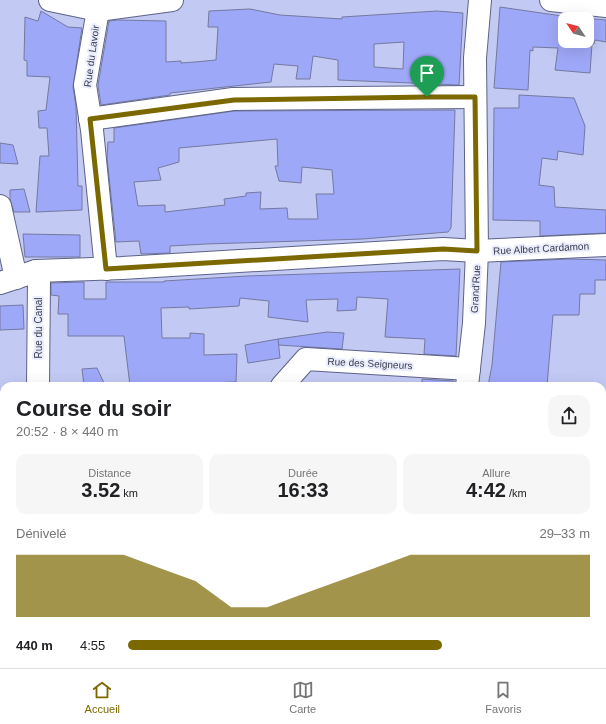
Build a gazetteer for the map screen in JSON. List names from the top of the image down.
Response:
{
  "streets": {
    "street": [
      "Rue du Lavoir",
      "Rue Albert Cardamon",
      "Grand'Rue",
      "Rue du Canal",
      "Rue des Seigneurs"
    ]
  },
  "crossings": [
    ["Rue du Lavoir", "Rue Albert Cardamon"],
    ["Rue Albert Cardamon", "Grand'Rue"],
    ["Rue Albert Cardamon", "Rue du Canal"],
    ["Grand'Rue", "Rue des Seigneurs"]
  ],
  "north": "top left",
  "page": {
    "heading": ["Course du soir", "20:52 · 8 × 440 m"],
    "stats": [
      ["Distance", "3.52 km"],
      ["Durée", "16:33"],
      ["Allure", "4:42 /km"]
    ],
    "chart": ["Dénivelé", "29–33 m"],
    "list": [
      {
        "name": "440 m",
        "note": "4:55"
      }
    ],
    "tabs": ["Accueil", "Carte", "Favoris"]
  }
}
